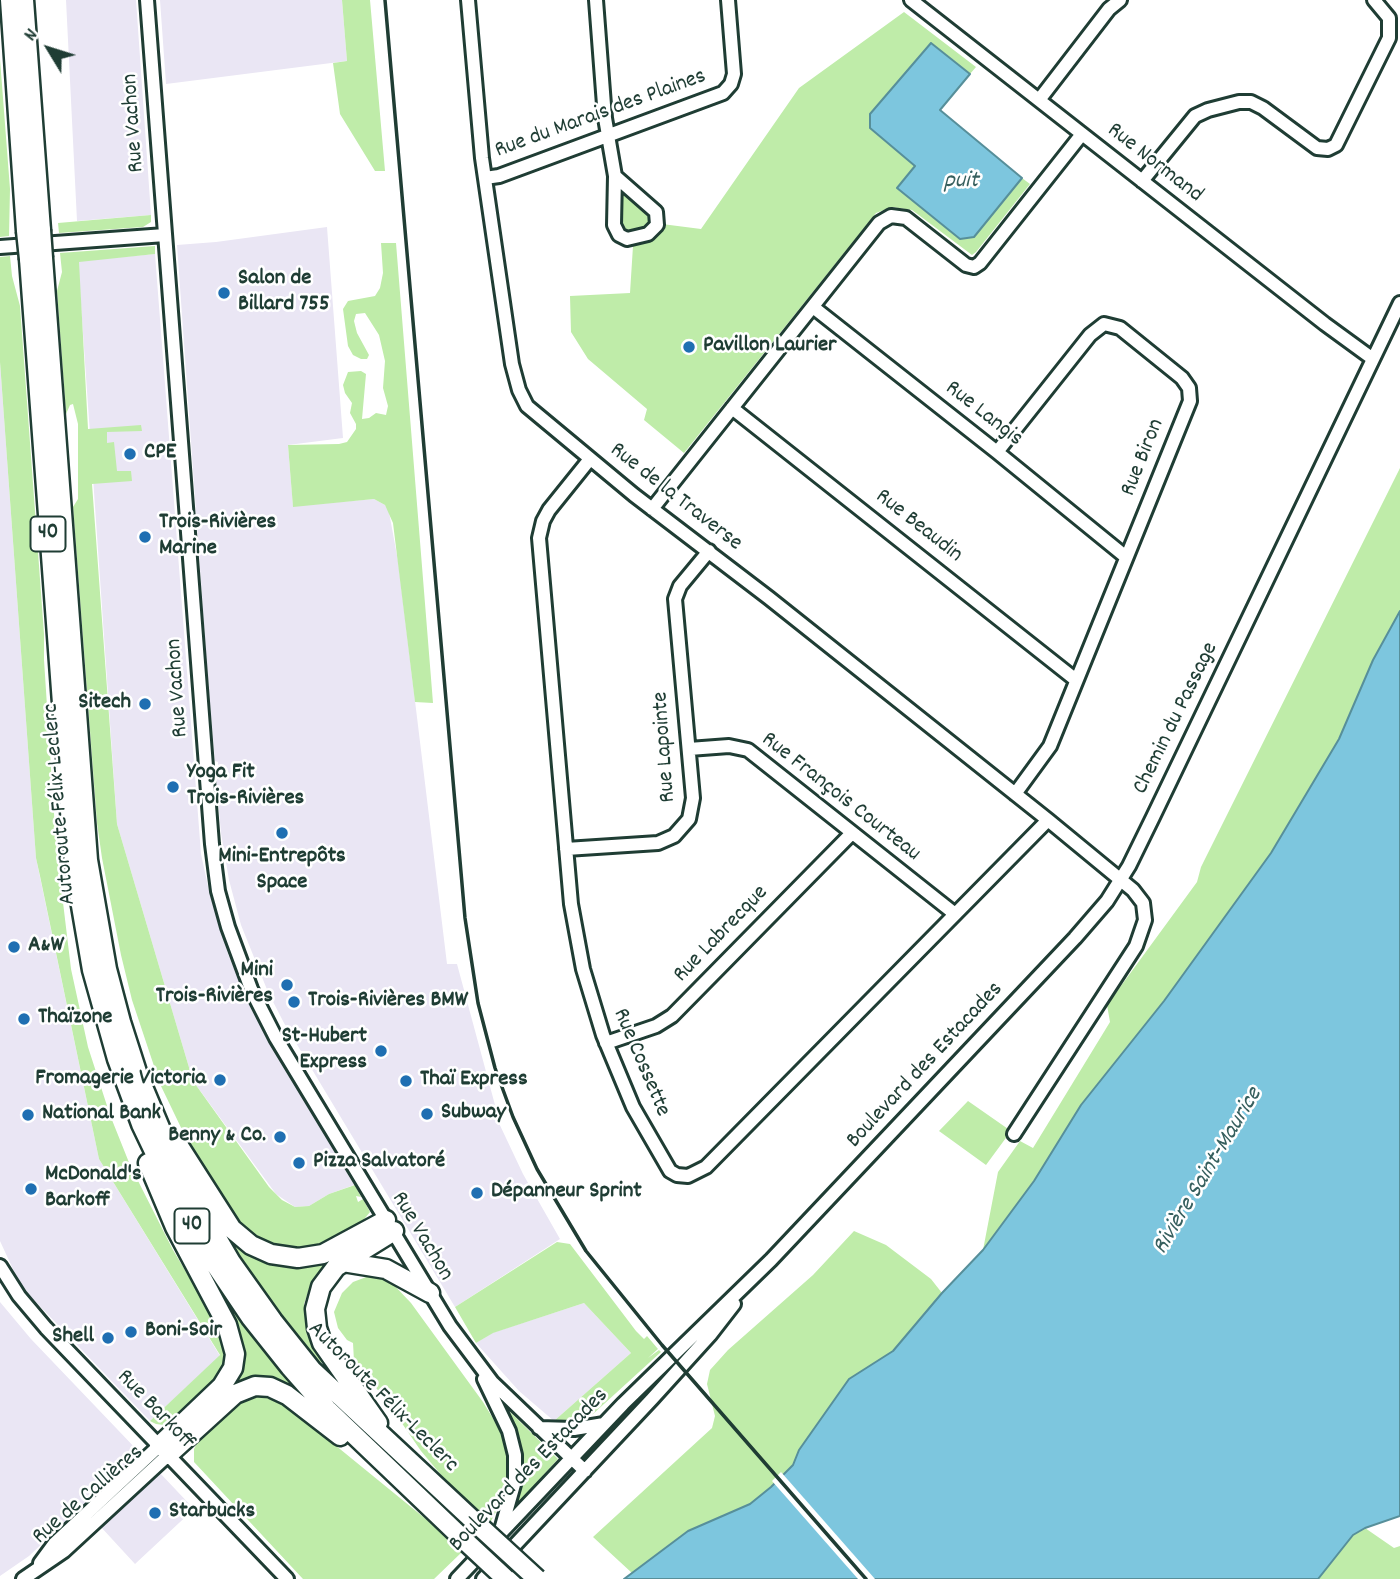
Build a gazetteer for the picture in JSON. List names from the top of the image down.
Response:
{
  "streets": {
    "highway": ["40", "Autoroute Félix-Leclerc"],
    "street": [
      "Rue du Marais des Plaines",
      "Rue Vachon",
      "Rue Normand",
      "Rue Langis",
      "Rue Biron",
      "Rue de la Traverse",
      "Rue Beaudin",
      "Chemin du Passage",
      "Rue Lapointe",
      "Rue François Courteau",
      "Rue Labrecque",
      "Rue Cossette",
      "Boulevard des Estacades",
      "Rue Barkoff",
      "Rue de Callières"
    ]
  },
  "crossings": [
    ["Rue du Marais des Plaines", "Rue de la Traverse"],
    ["Rue Vachon", "Boulevard des Estacades"],
    ["Rue Normand", "Chemin du Passage"],
    ["Rue Langis", "Rue Biron"],
    ["Rue Biron", "Rue de la Traverse"],
    ["Rue Biron", "Rue Beaudin"],
    ["Rue de la Traverse", "Chemin du Passage"],
    ["Rue de la Traverse", "Rue Lapointe"],
    ["Rue de la Traverse", "Rue Cossette"],
    ["Rue de la Traverse", "Boulevard des Estacades"],
    ["Chemin du Passage", "Boulevard des Estacades"],
    ["Rue Lapointe", "Rue François Courteau"],
    ["Rue Lapointe", "Rue Cossette"],
    ["Rue François Courteau", "Rue Labrecque"],
    ["Rue François Courteau", "Rue Cossette"],
    ["Rue Labrecque", "Rue Cossette"],
    ["Rue Barkoff", "Rue de Callières"]
  ],
  "water": ["puit", "Rivière Saint-Maurice"],
  "places": [
    "Salon de Billard 755",
    "Pavillon Laurier",
    "CPE",
    "Trois-Rivières Marine",
    "Sitech",
    "Yoga Fit Trois-Rivières",
    "Mini-Entrepôts Space",
    "A&W",
    "Mini Trois-Rivières",
    "Trois-Rivières BMW",
    "Thaïzone",
    "St-Hubert Express",
    "Fromagerie Victoria",
    "Thaï Express",
    "Subway",
    "National Bank",
    "Benny & Co.",
    "Pizza Salvatoré",
    "McDonald's Barkoff",
    "Dépanneur Sprint",
    "Boni-Soir",
    "Shell",
    "Starbucks"
  ],
  "north": "top left"
}
